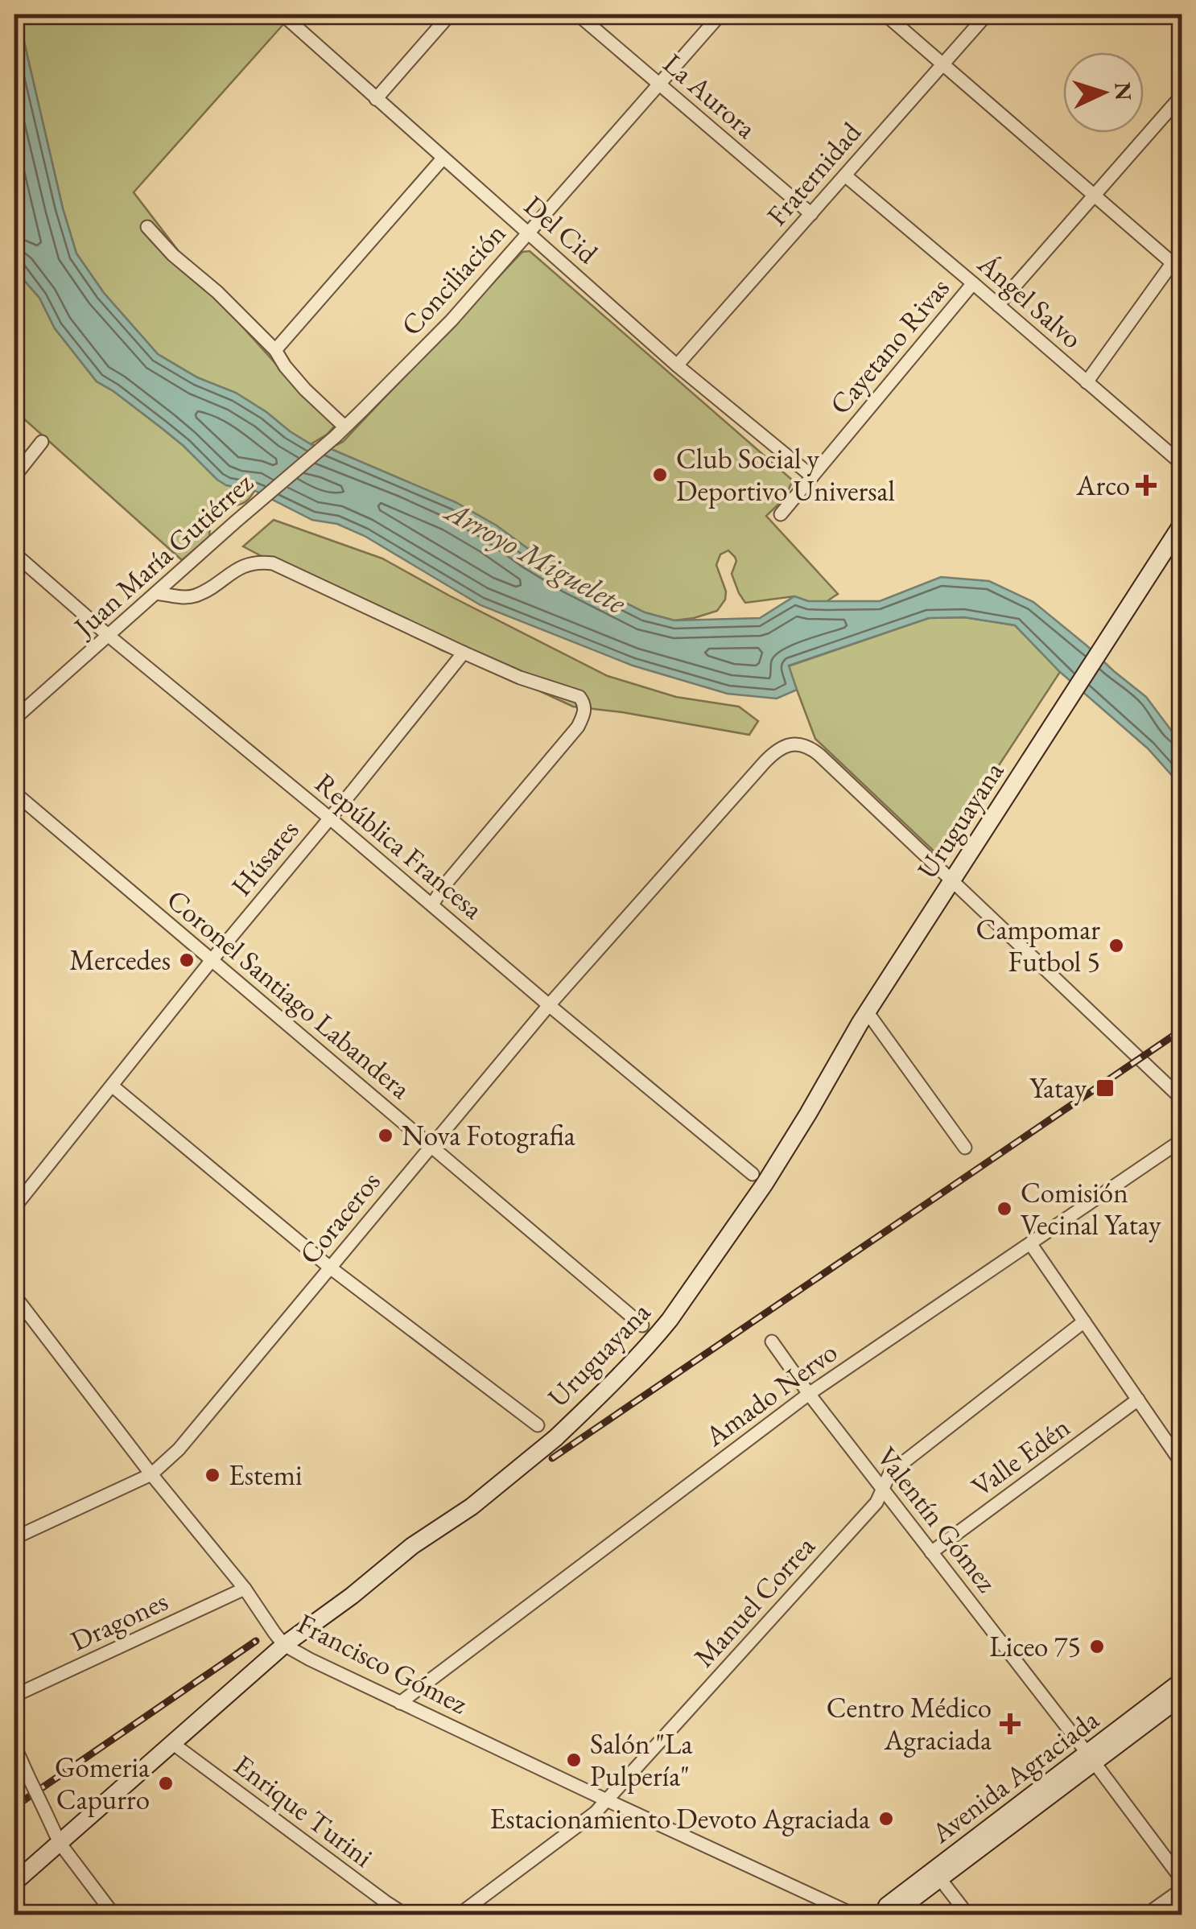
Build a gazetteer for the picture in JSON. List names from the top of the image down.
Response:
{
  "streets": {
    "street": [
      "La Aurora",
      "Fraternidad",
      "Del Cid",
      "Conciliación",
      "Ángel Salvo",
      "Cayetano Rivas",
      "Juan María Gutiérrez",
      "Uruguayana",
      "República Francesa",
      "Húsares",
      "Coronel Santiago Labandera",
      "Coraceros",
      "Amado Nervo",
      "Valle Edén",
      "Valentín Gómez",
      "Manuel Correa",
      "Dragones",
      "Francisco Gómez",
      "Avenida Agraciada",
      "Enrique Turini"
    ]
  },
  "crossings": [
    ["La Aurora", "Fraternidad"],
    ["La Aurora", "Conciliación"],
    ["Fraternidad", "Del Cid"],
    ["Fraternidad", "Ángel Salvo"],
    ["Del Cid", "Conciliación"],
    ["Del Cid", "Cayetano Rivas"],
    ["Conciliación", "Juan María Gutiérrez"],
    ["Ángel Salvo", "Cayetano Rivas"],
    ["Juan María Gutiérrez", "República Francesa"],
    ["Uruguayana", "Coraceros"],
    ["Uruguayana", "Francisco Gómez"],
    ["Uruguayana", "Enrique Turini"],
    ["República Francesa", "Húsares"],
    ["República Francesa", "Coraceros"],
    ["Húsares", "Coronel Santiago Labandera"],
    ["Coronel Santiago Labandera", "Coraceros"],
    ["Coraceros", "Francisco Gómez"],
    ["Amado Nervo", "Valentín Gómez"],
    ["Amado Nervo", "Francisco Gómez"],
    ["Valle Edén", "Valentín Gómez"],
    ["Valentín Gómez", "Manuel Correa"],
    ["Valentín Gómez", "Avenida Agraciada"],
    ["Manuel Correa", "Francisco Gómez"],
    ["Dragones", "Francisco Gómez"]
  ],
  "water": ["Arroyo Miguelete"],
  "places": {
    "other": [
      "Club Social y Deportivo Universal",
      "Campomar Futbol 5",
      "Mercedes",
      "Nova Fotografia",
      "Comisión Vecinal Yatay",
      "Estemi",
      "Liceo 75",
      "Salón \"La Pulpería\"",
      "Gomeria Capurro",
      "Estacionamiento Devoto Agraciada"
    ],
    "health": ["Arco", "Centro Médico Agraciada"],
    "transit": ["Yatay"]
  },
  "north": "right"
}
